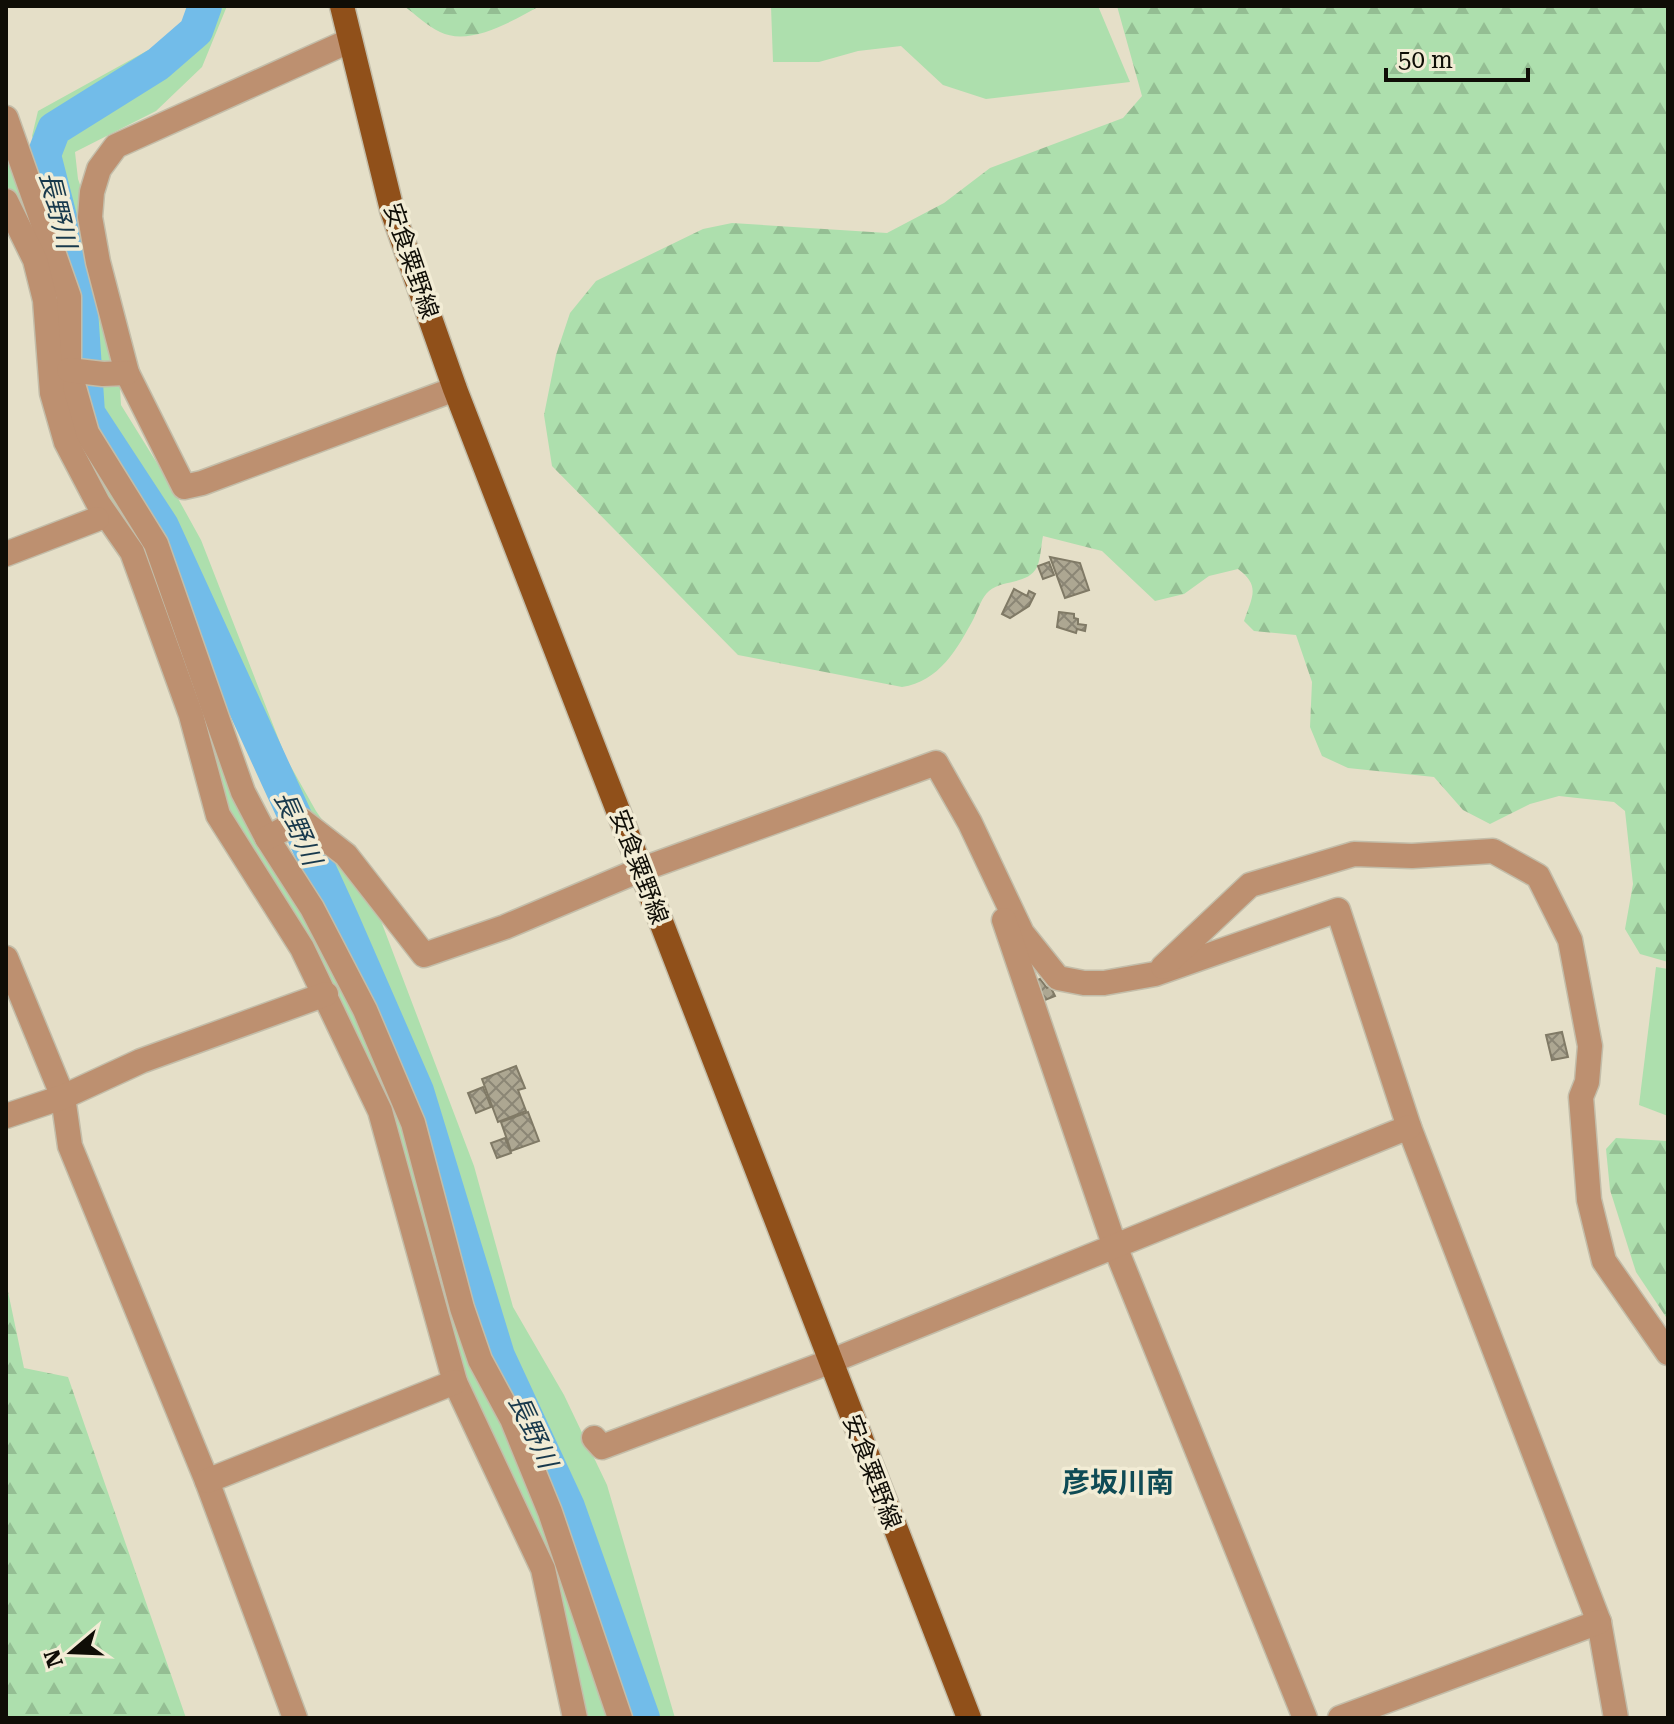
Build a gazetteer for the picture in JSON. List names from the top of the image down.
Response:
{
  "streets": {
    "main road": ["安食粟野線"]
  },
  "districts": ["彦坂川南"],
  "water": ["長野川"],
  "scale_bar": "50 m",
  "north": "left"
}
